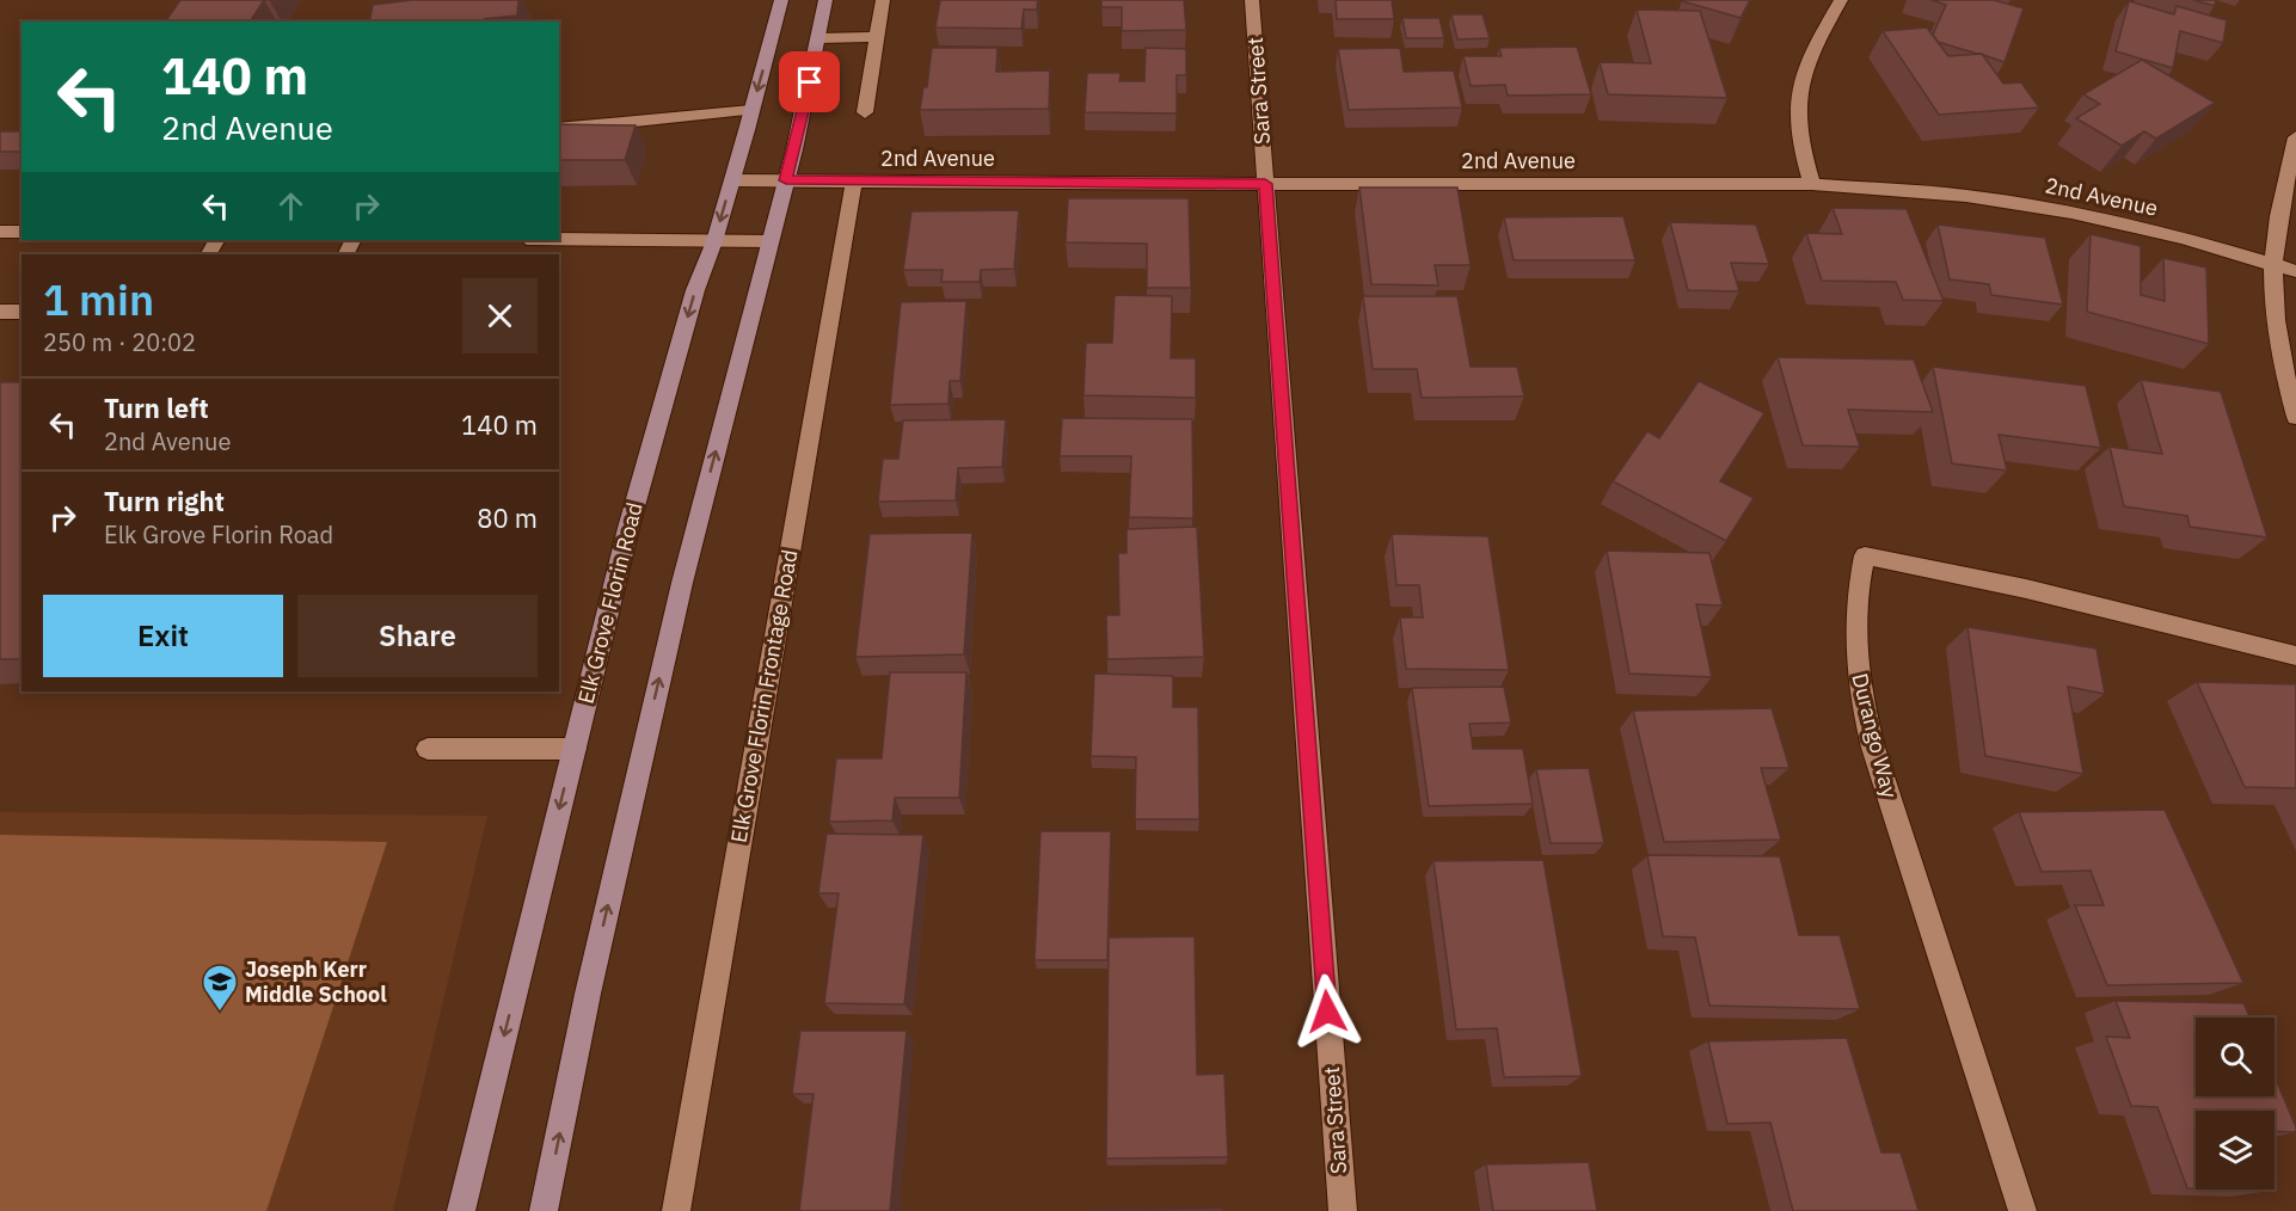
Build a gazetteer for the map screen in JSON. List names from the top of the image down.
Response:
{
  "streets": {
    "main road": ["Elk Grove Florin Road"],
    "street": [
      "Sara Street",
      "2nd Avenue",
      "Elk Grove Florin Frontage Road",
      "Durango Way"
    ]
  },
  "crossings": [
    ["Sara Street", "2nd Avenue"],
    ["2nd Avenue", "Elk Grove Florin Road"],
    ["2nd Avenue", "Elk Grove Florin Frontage Road"]
  ],
  "places": {
    "school or university": ["Joseph Kerr Middle School"]
  },
  "page": {
    "turn": ["140 m", "2nd Avenue"],
    "heading": ["1 min", "250 m · 20:02"],
    "list": [
      {
        "name": "Turn left",
        "note": "2nd Avenue",
        "value": "140 m"
      },
      {
        "name": "Turn right",
        "note": "Elk Grove Florin Road",
        "value": "80 m"
      }
    ],
    "buttons": ["Exit", "Share"]
  }
}
